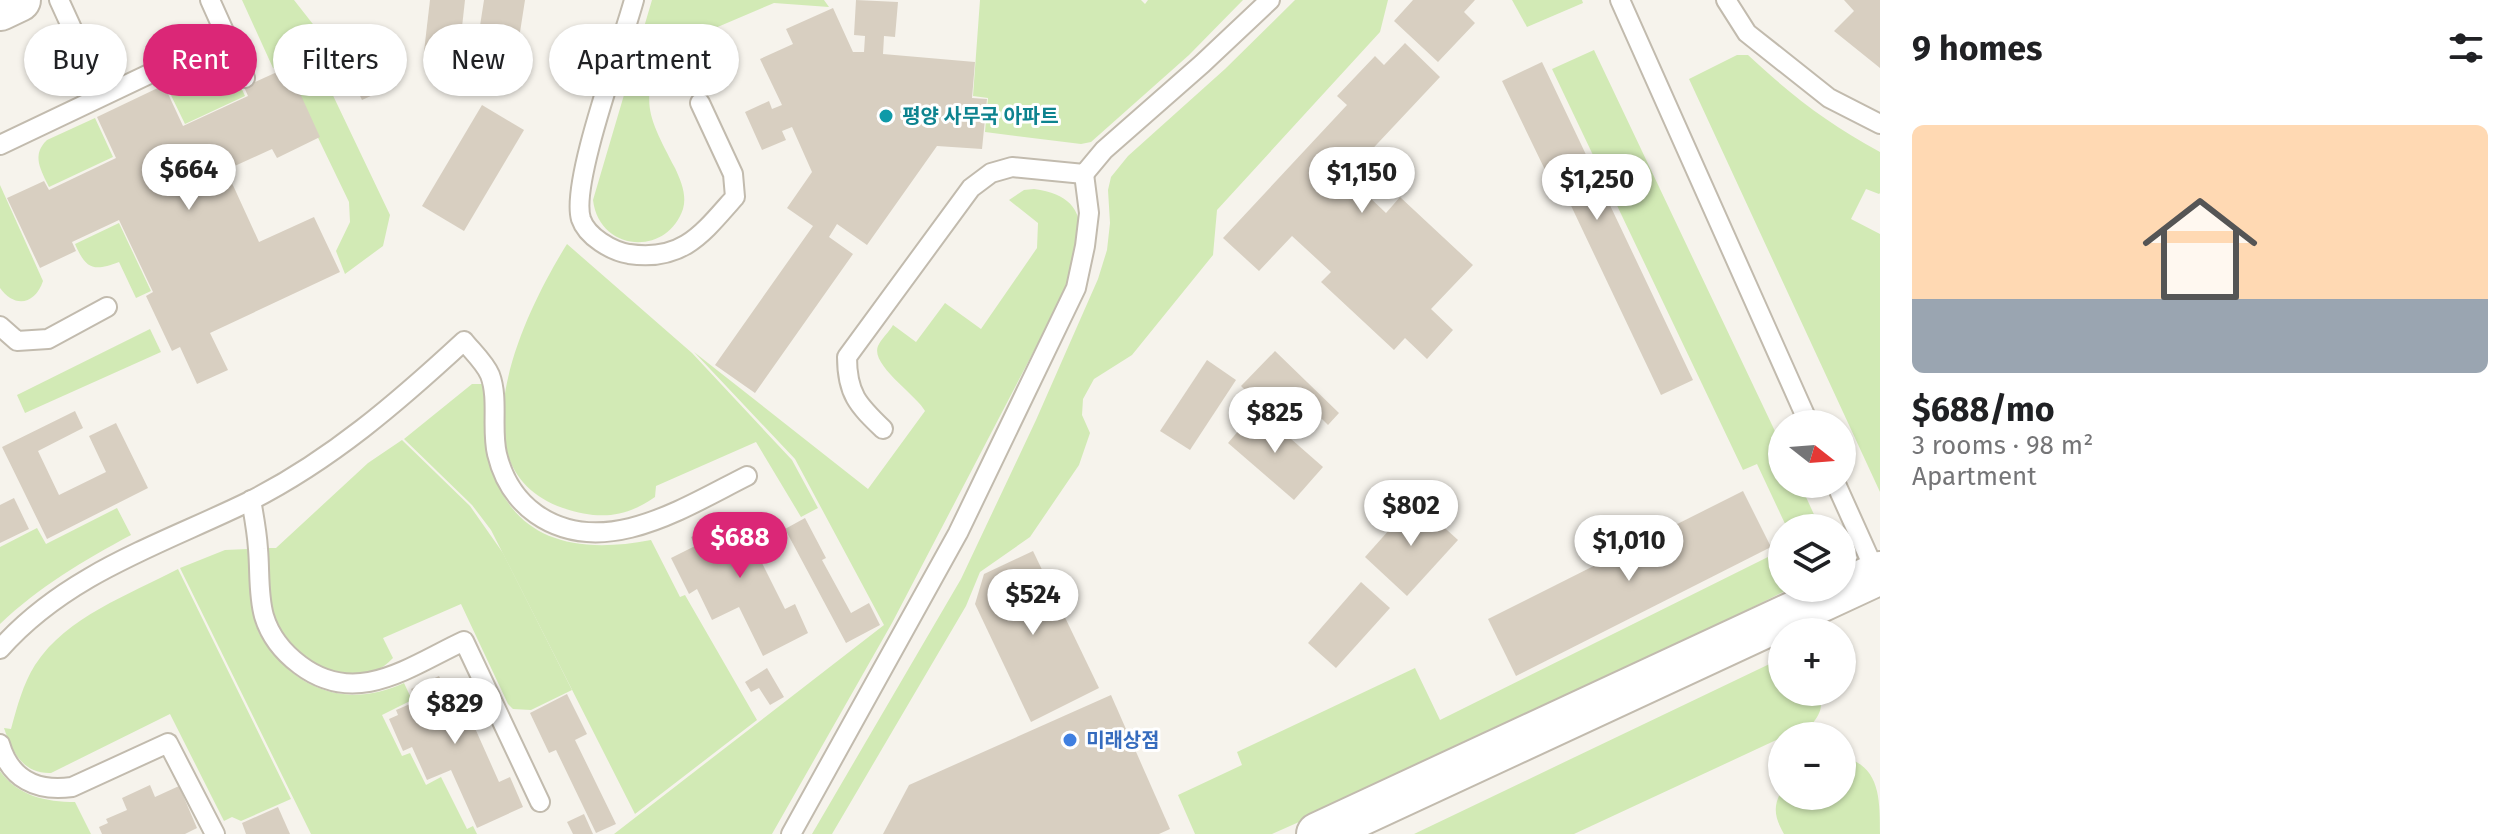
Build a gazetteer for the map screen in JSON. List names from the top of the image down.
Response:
{
  "places": ["평양 사무국 아파트", "미래상점"],
  "north": "right",
  "page": {
    "heading": "9 homes",
    "chip": [
      "Buy",
      "Rent",
      "Filters",
      "New",
      "Apartment"
    ],
    "list": [
      {
        "name": "$688/mo",
        "note": "3 rooms · 98 m² · Apartment"
      }
    ],
    "price": [
      "$664",
      "$1,150",
      "$1,250",
      "$825",
      "$802",
      "$688",
      "$1,010",
      "$524",
      "$829"
    ],
    "map_buttons": ["+", "−"]
  }
}
